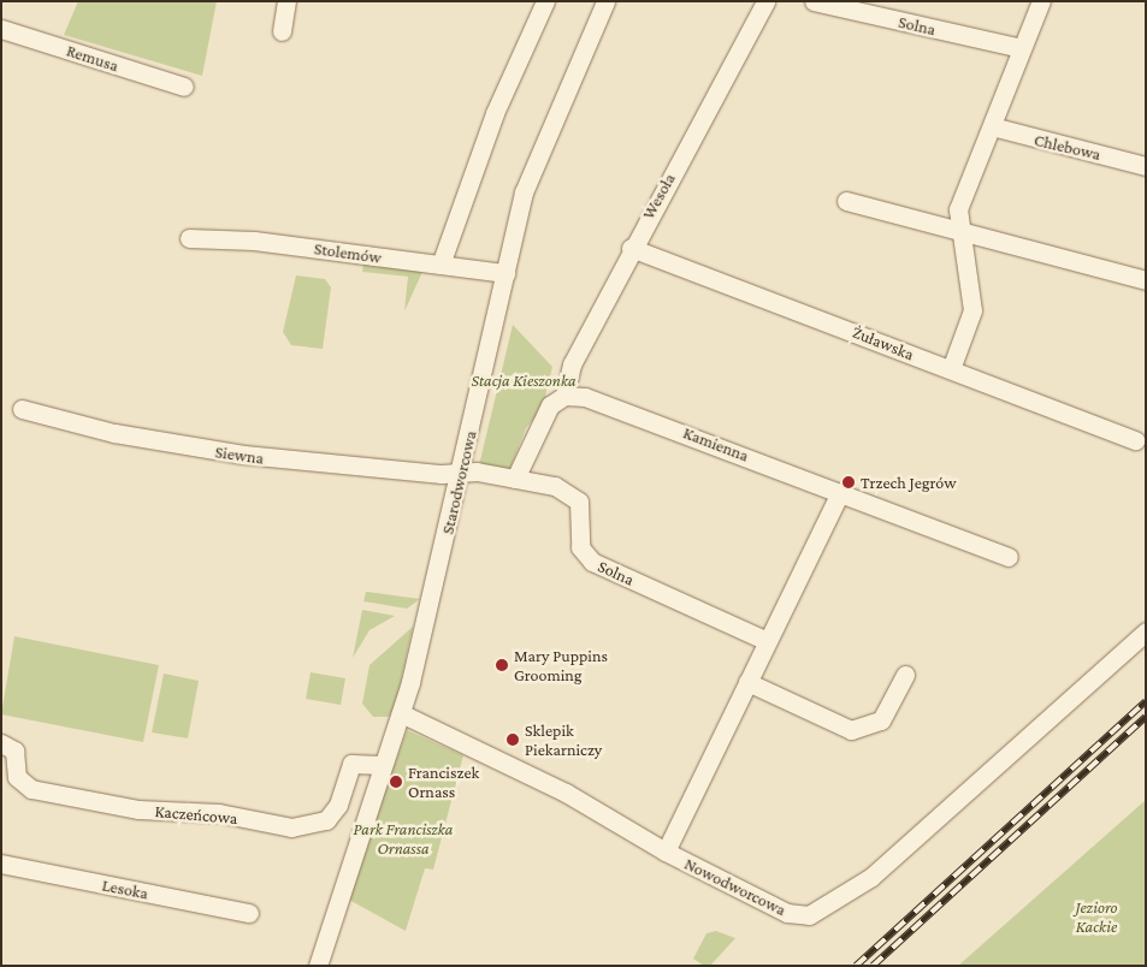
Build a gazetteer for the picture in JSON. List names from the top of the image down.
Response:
{
  "streets": {
    "street": [
      "Solna",
      "Remusa",
      "Chlebowa",
      "Wesoła",
      "Stolemów",
      "Żuławska",
      "Kamienna",
      "Siewna",
      "Starodworcowa",
      "Kaczeńcowa",
      "Nowodworcowa",
      "Lesoka"
    ]
  },
  "crossings": [
    ["Wesoła", "Żuławska"],
    ["Wesoła", "Kamienna"],
    ["Stolemów", "Starodworcowa"],
    ["Siewna", "Starodworcowa"],
    ["Starodworcowa", "Kaczeńcowa"],
    ["Starodworcowa", "Nowodworcowa"]
  ],
  "parks": ["Stacja Kieszonka", "Park Franciszka Ornassa", "Jezioro Kackie"],
  "places": [
    "Trzech Jegrów",
    "Mary Puppins Grooming",
    "Sklepik Piekarniczy",
    "Franciszek Ornass"
  ]
}
